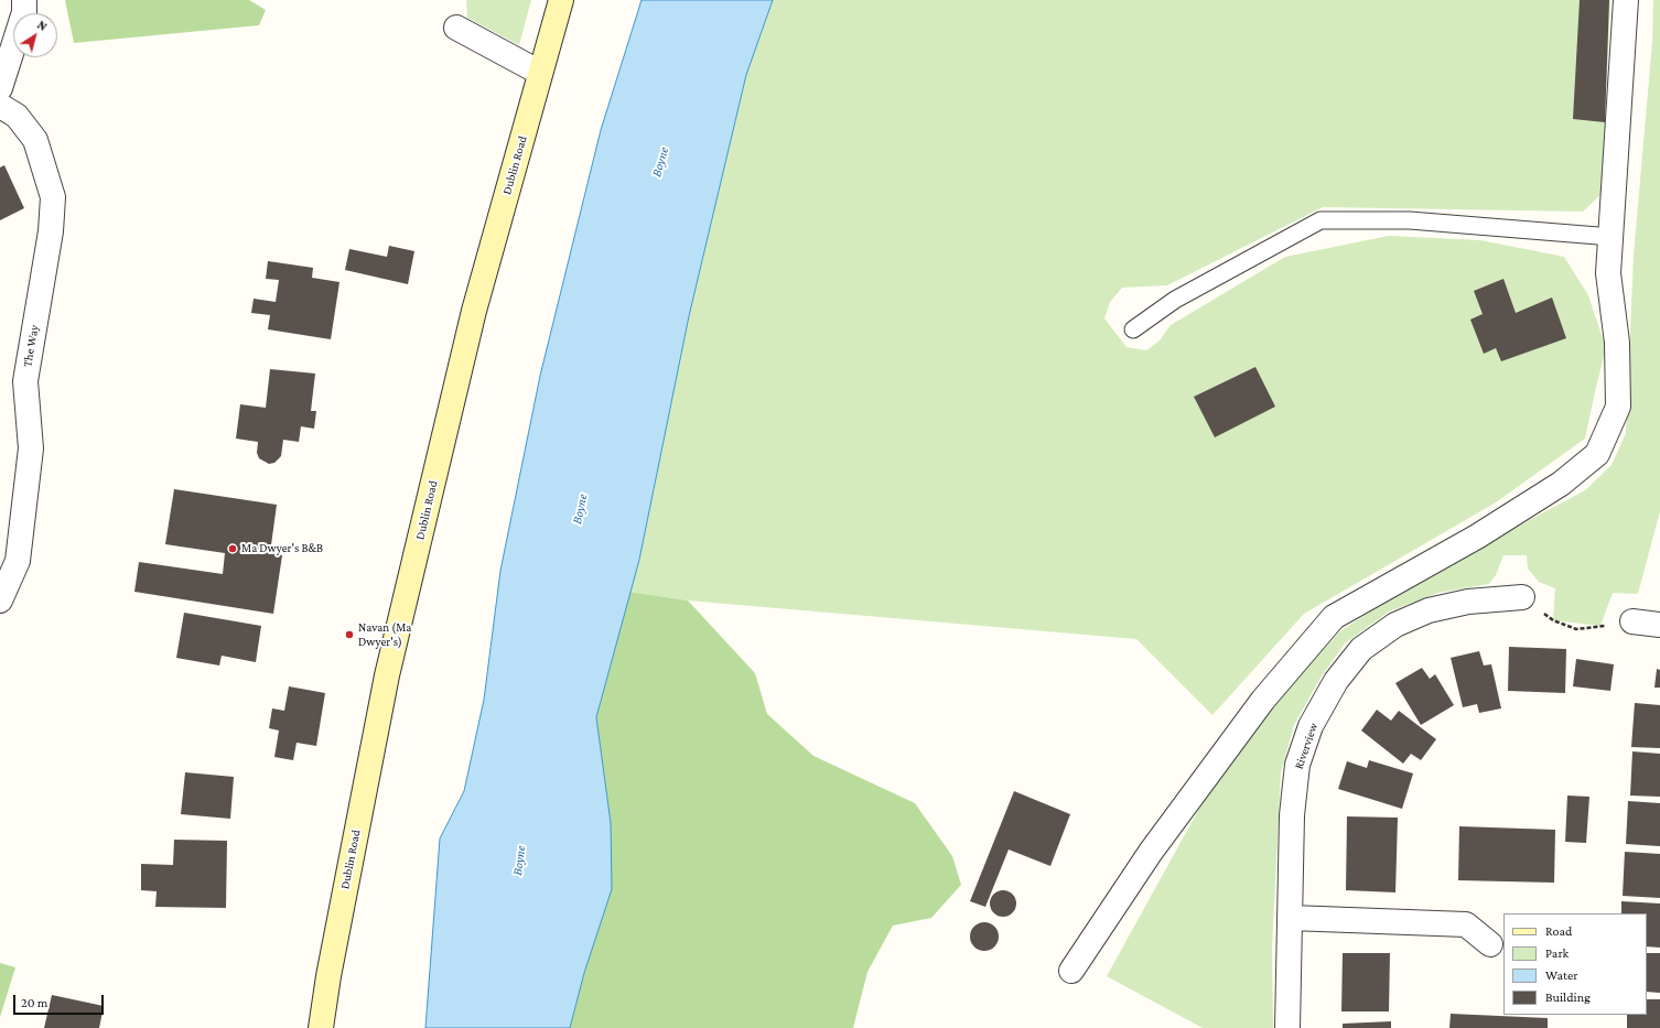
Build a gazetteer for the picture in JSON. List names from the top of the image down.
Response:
{
  "streets": {
    "main road": ["Dublin Road"],
    "street": ["The Way", "Riverview"]
  },
  "water": ["Boyne"],
  "places": ["Ma Dwyer's B&B", "Navan (Ma Dwyer's)"],
  "legend": [
    "Road",
    "Park",
    "Water",
    "Building"
  ],
  "scale_bar": "20 m",
  "north": "top right"
}
